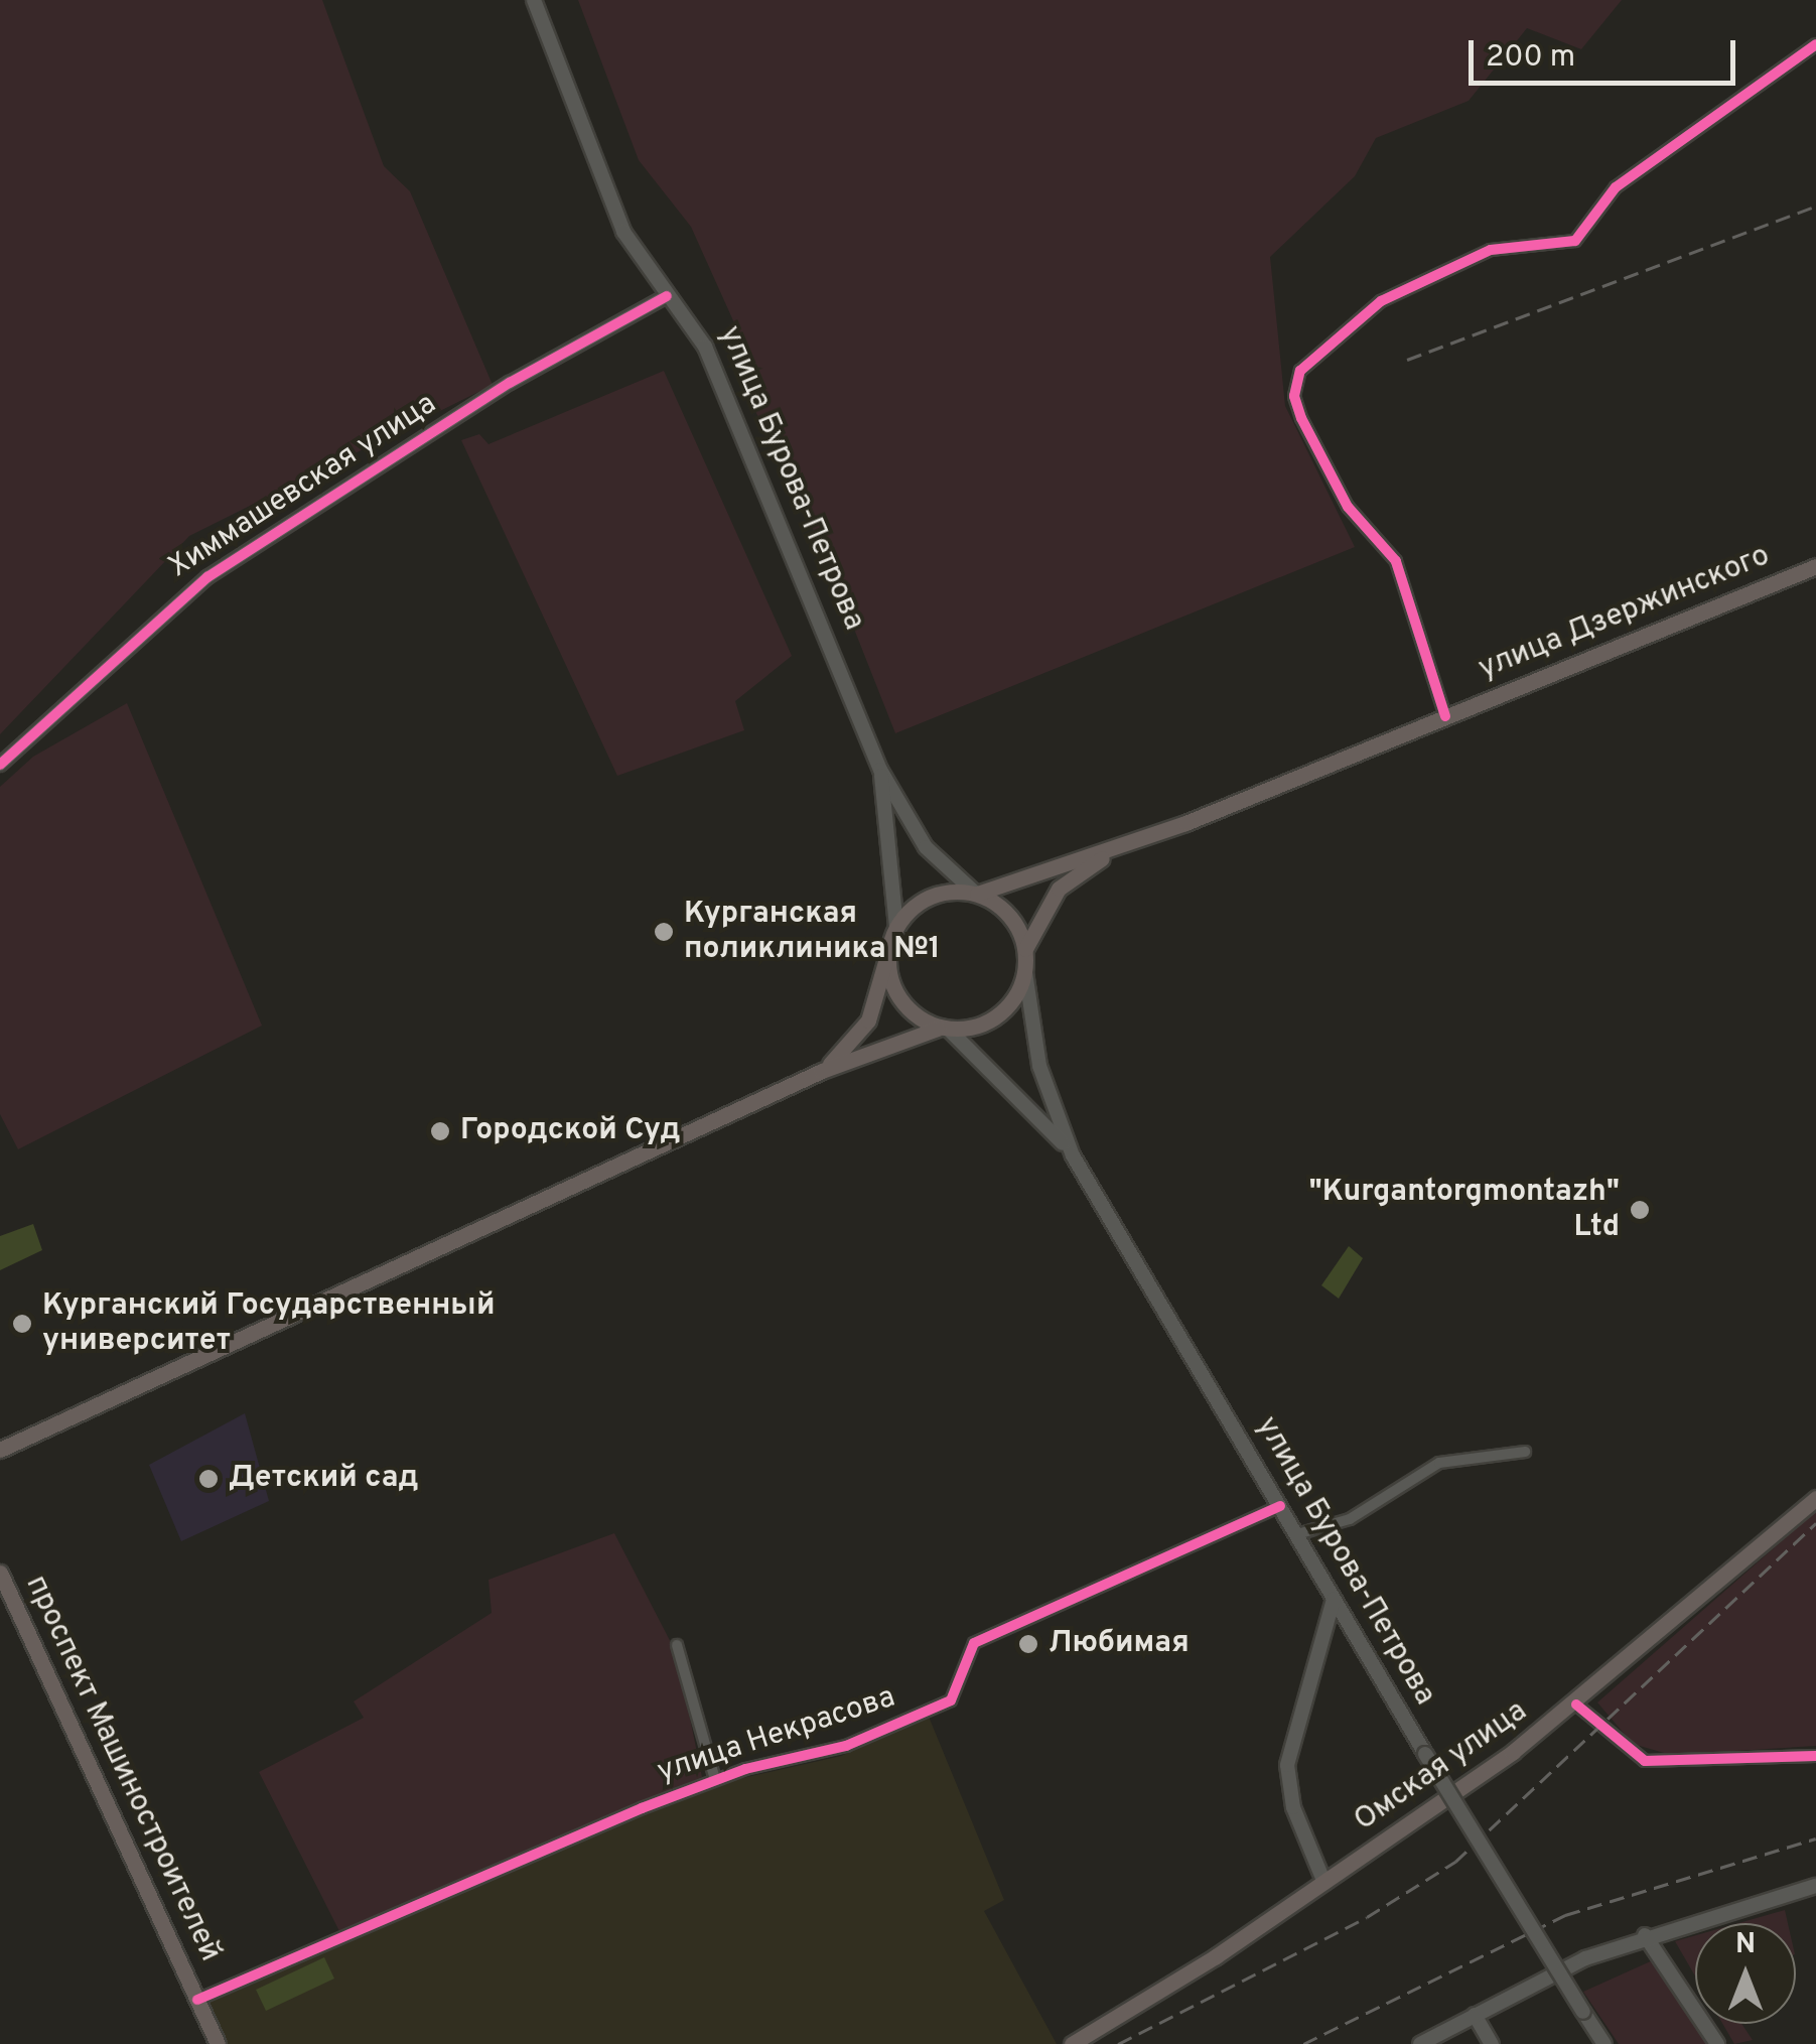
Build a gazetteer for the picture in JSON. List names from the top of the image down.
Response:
{
  "streets": {
    "main road": [
      "улица Бурова-Петрова",
      "улица Дзержинского",
      "Омская улица",
      "проспект Машиностроителей"
    ],
    "street": ["Химмашевская улица", "улица Некрасова"]
  },
  "crossings": [
    ["улица Бурова-Петрова", "Химмашевская улица"],
    ["улица Бурова-Петрова", "улица Дзержинского"],
    ["улица Бурова-Петрова", "улица Некрасова"],
    ["улица Некрасова", "проспект Машиностроителей"]
  ],
  "places": [
    "Курганская поликлиника №1",
    "Городской Суд",
    "\"Kurgantorgmontazh\" Ltd",
    "Курганский Государственный университет",
    "Детский сад",
    "Любимая"
  ],
  "scale_bar": "200 m",
  "north": "top"
}
